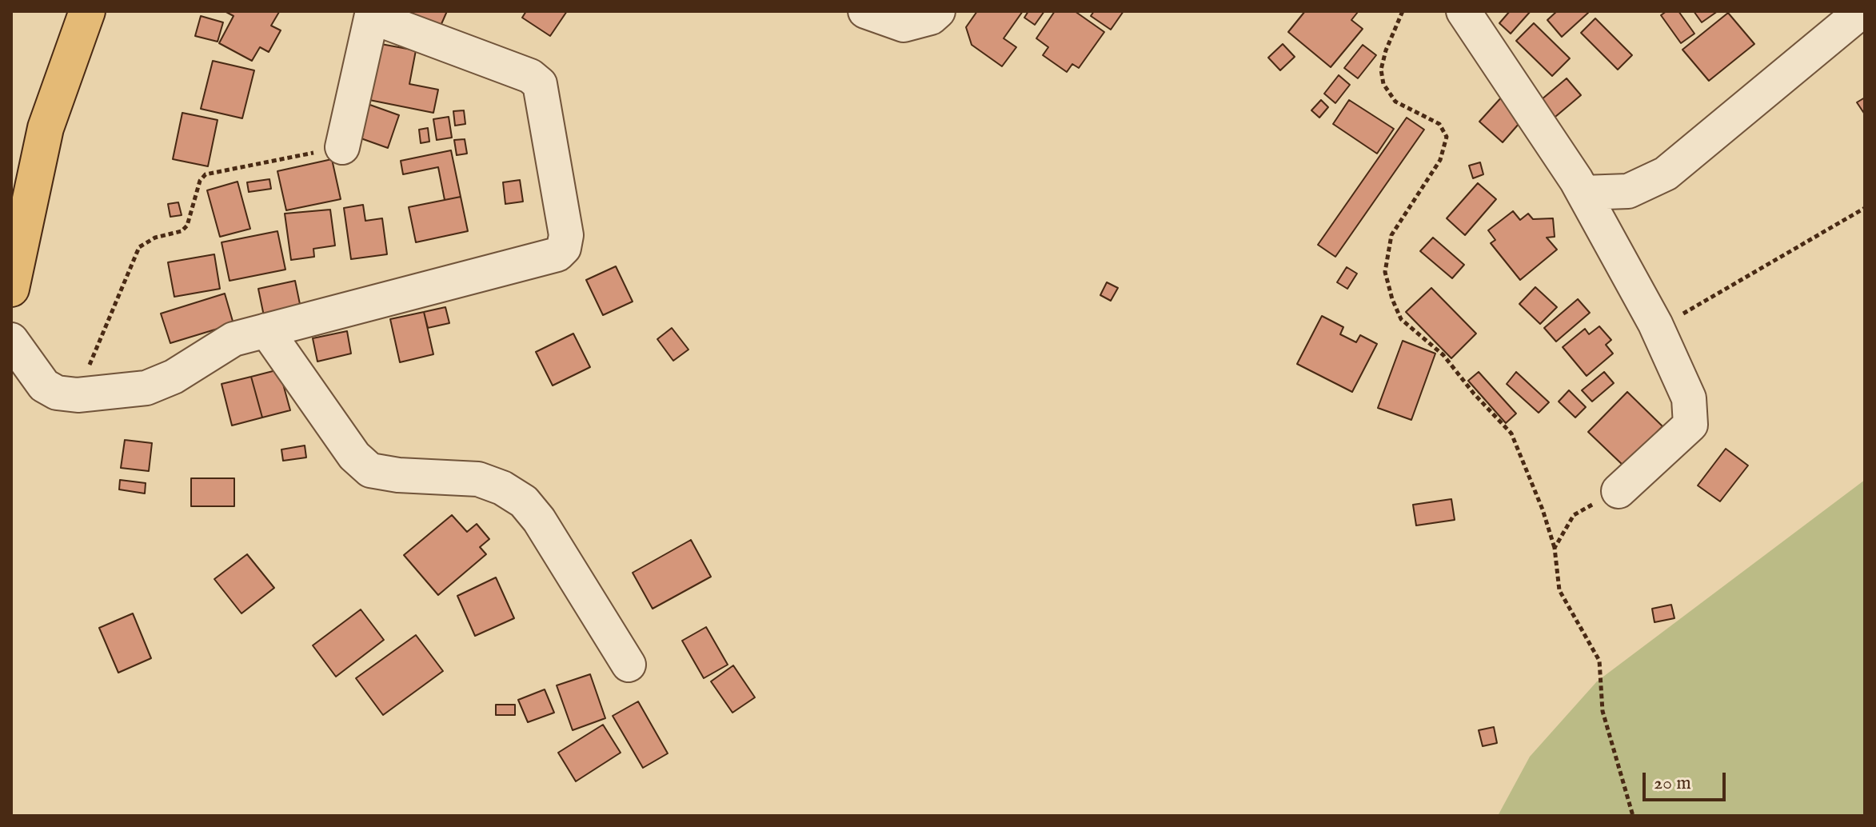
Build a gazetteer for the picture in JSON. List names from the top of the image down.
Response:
{
  "scale_bar": "20 m"
}
